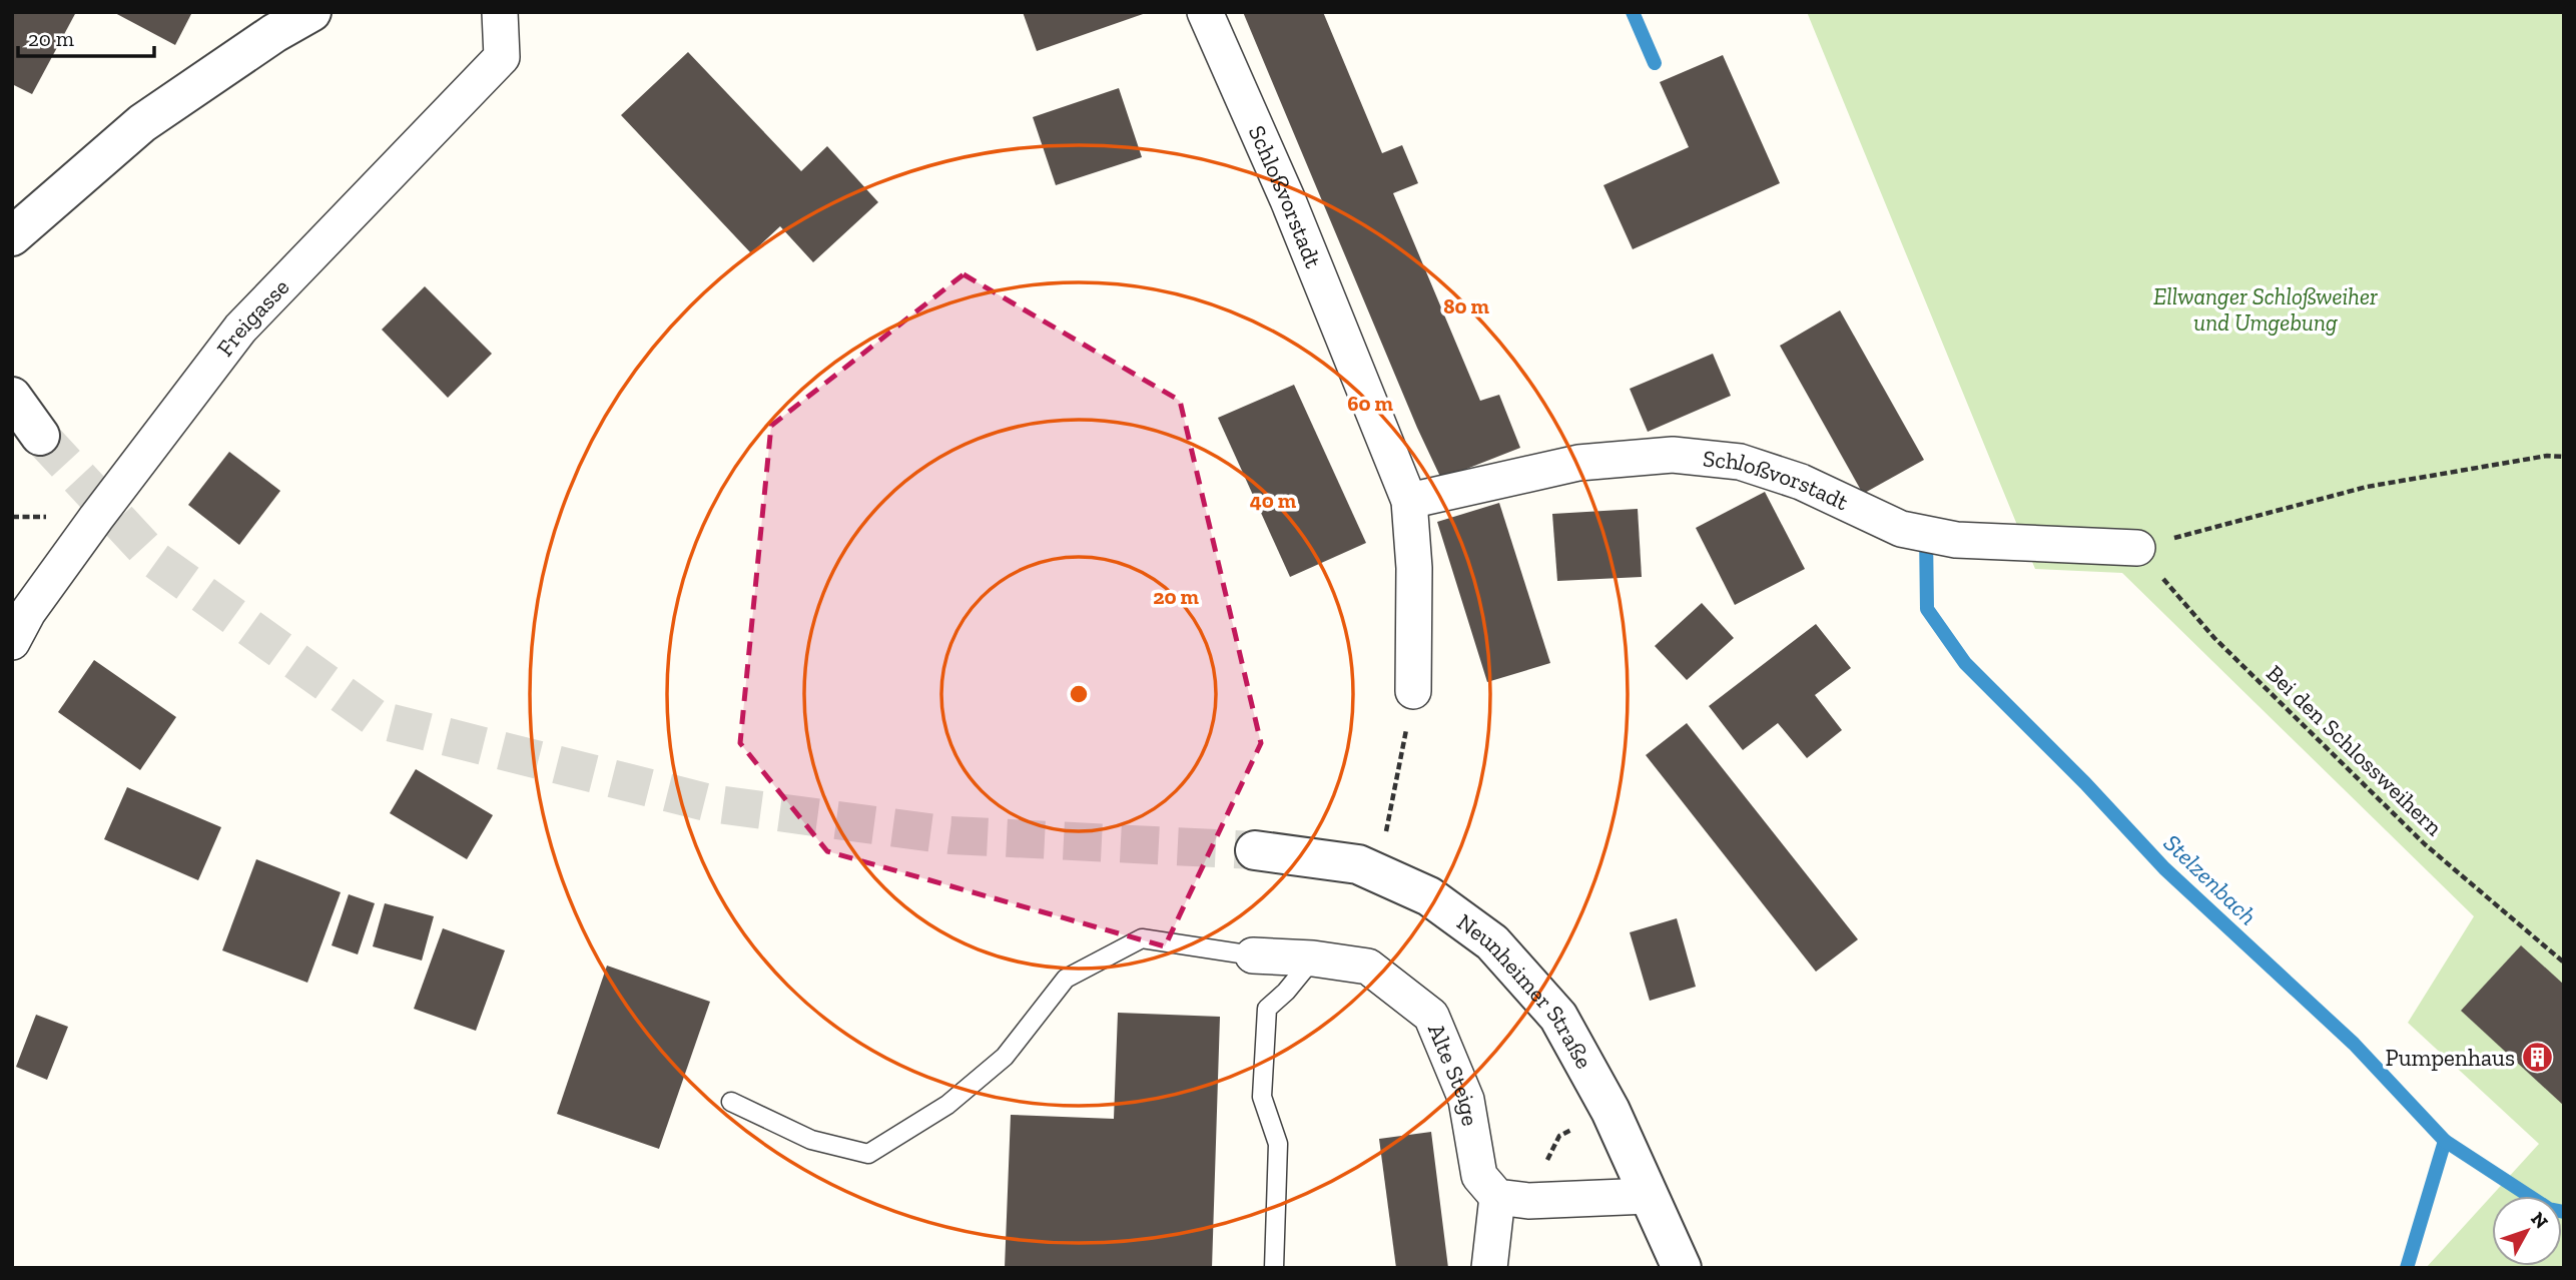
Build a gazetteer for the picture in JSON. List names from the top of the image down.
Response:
{
  "streets": {
    "street": [
      "Schloßvorstadt",
      "Freigasse",
      "Neunheimer Straße",
      "Alte Steige"
    ],
    "path": ["Bei den Schlossweihern"]
  },
  "crossings": [
    ["Schloßvorstadt", "Bei den Schlossweihern"]
  ],
  "water": ["Stelzenbach"],
  "parks": ["Ellwanger Schloßweiher und Umgebung"],
  "places": {
    "building": ["Pumpenhaus"]
  },
  "scale_bar": "20 m",
  "north": "top right",
  "rings": [
    "80 m",
    "60 m",
    "40 m",
    "20 m"
  ]
}
